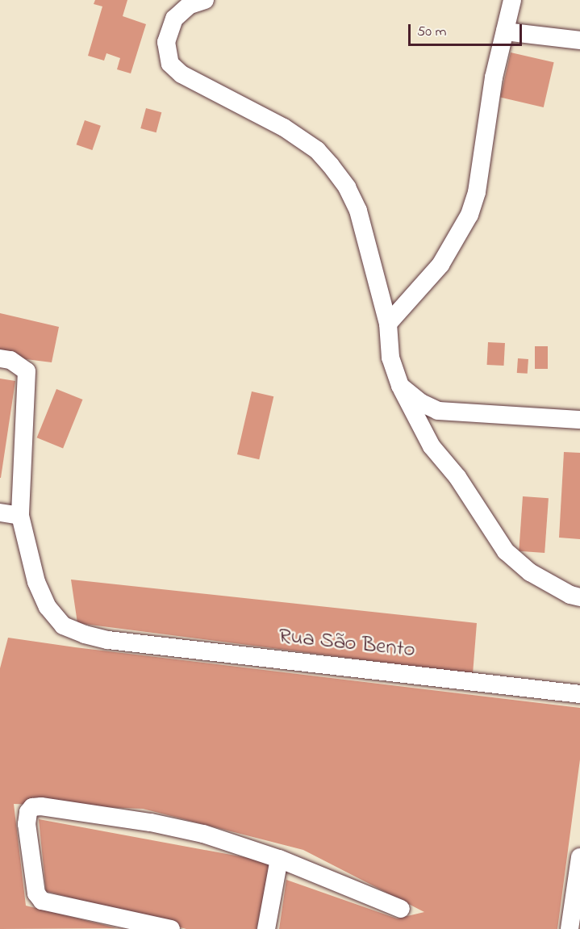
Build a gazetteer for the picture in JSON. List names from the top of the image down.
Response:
{
  "streets": {
    "street": ["Rua São Bento"]
  },
  "scale_bar": "50 m"
}
